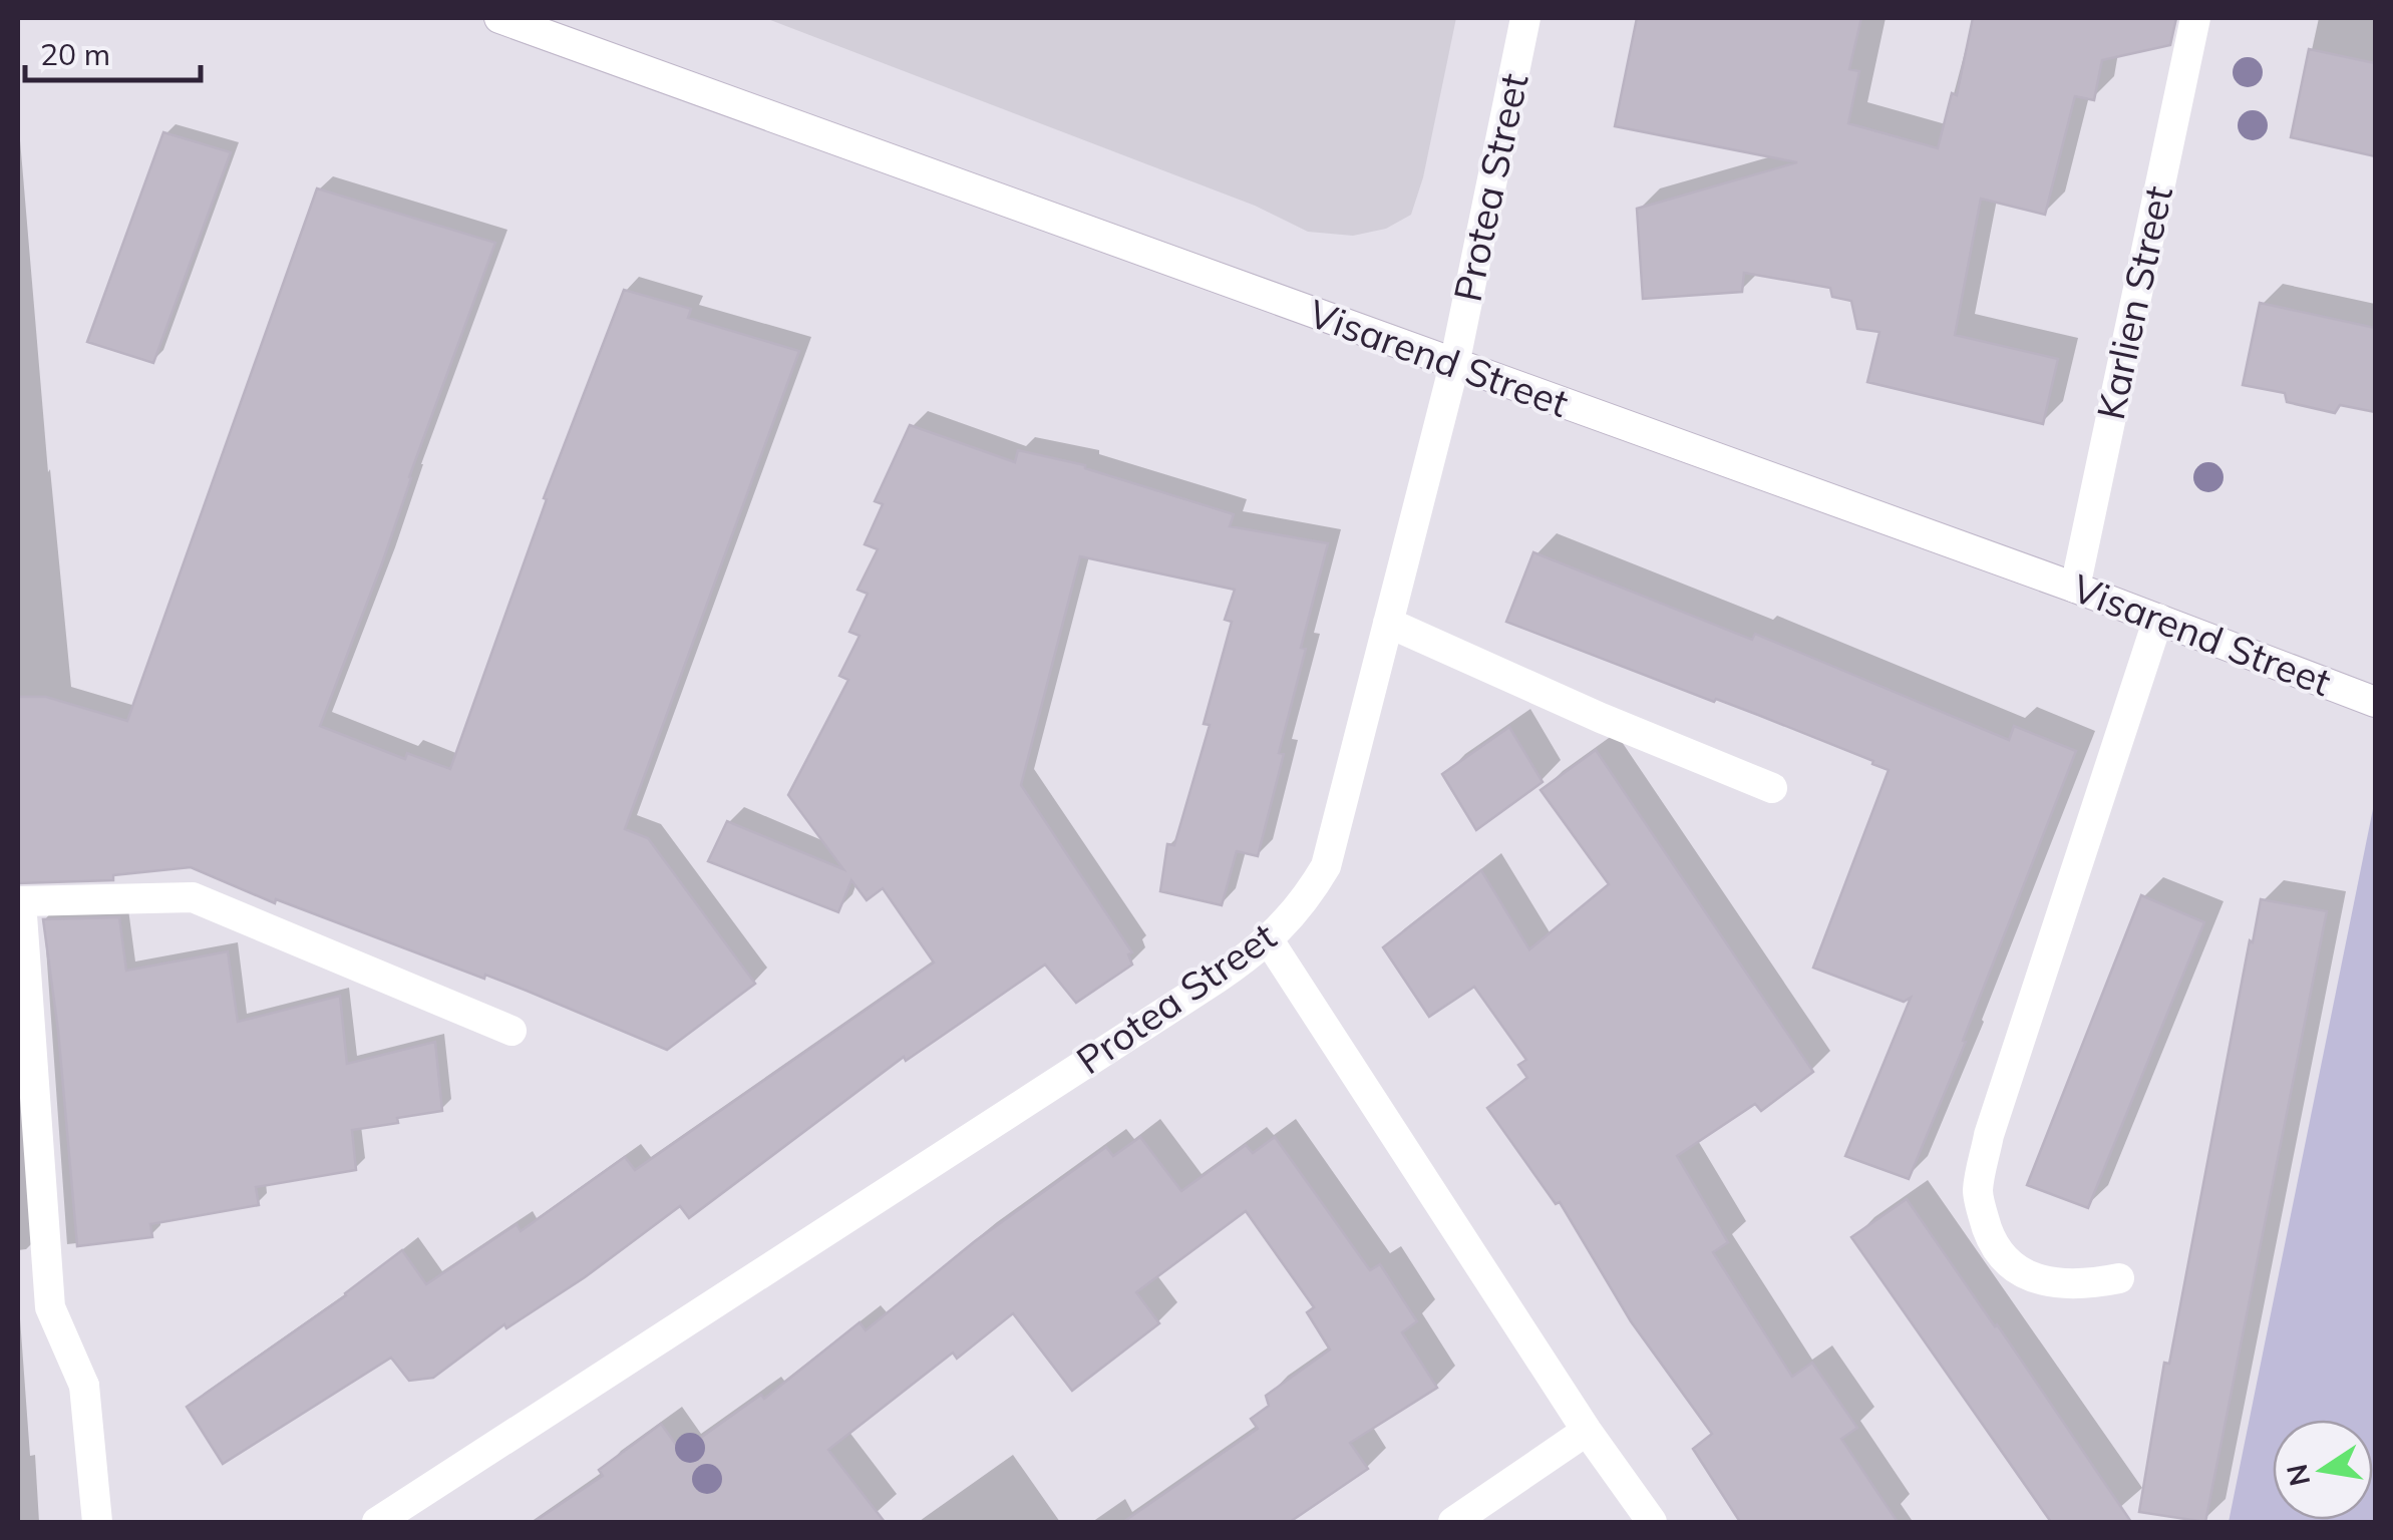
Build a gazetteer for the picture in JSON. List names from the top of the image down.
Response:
{
  "streets": {
    "street": ["Protea Street", "Karlien Street", "Visarend Street"]
  },
  "crossings": [
    ["Protea Street", "Visarend Street"],
    ["Karlien Street", "Visarend Street"]
  ],
  "scale_bar": "20 m",
  "north": "left"
}
